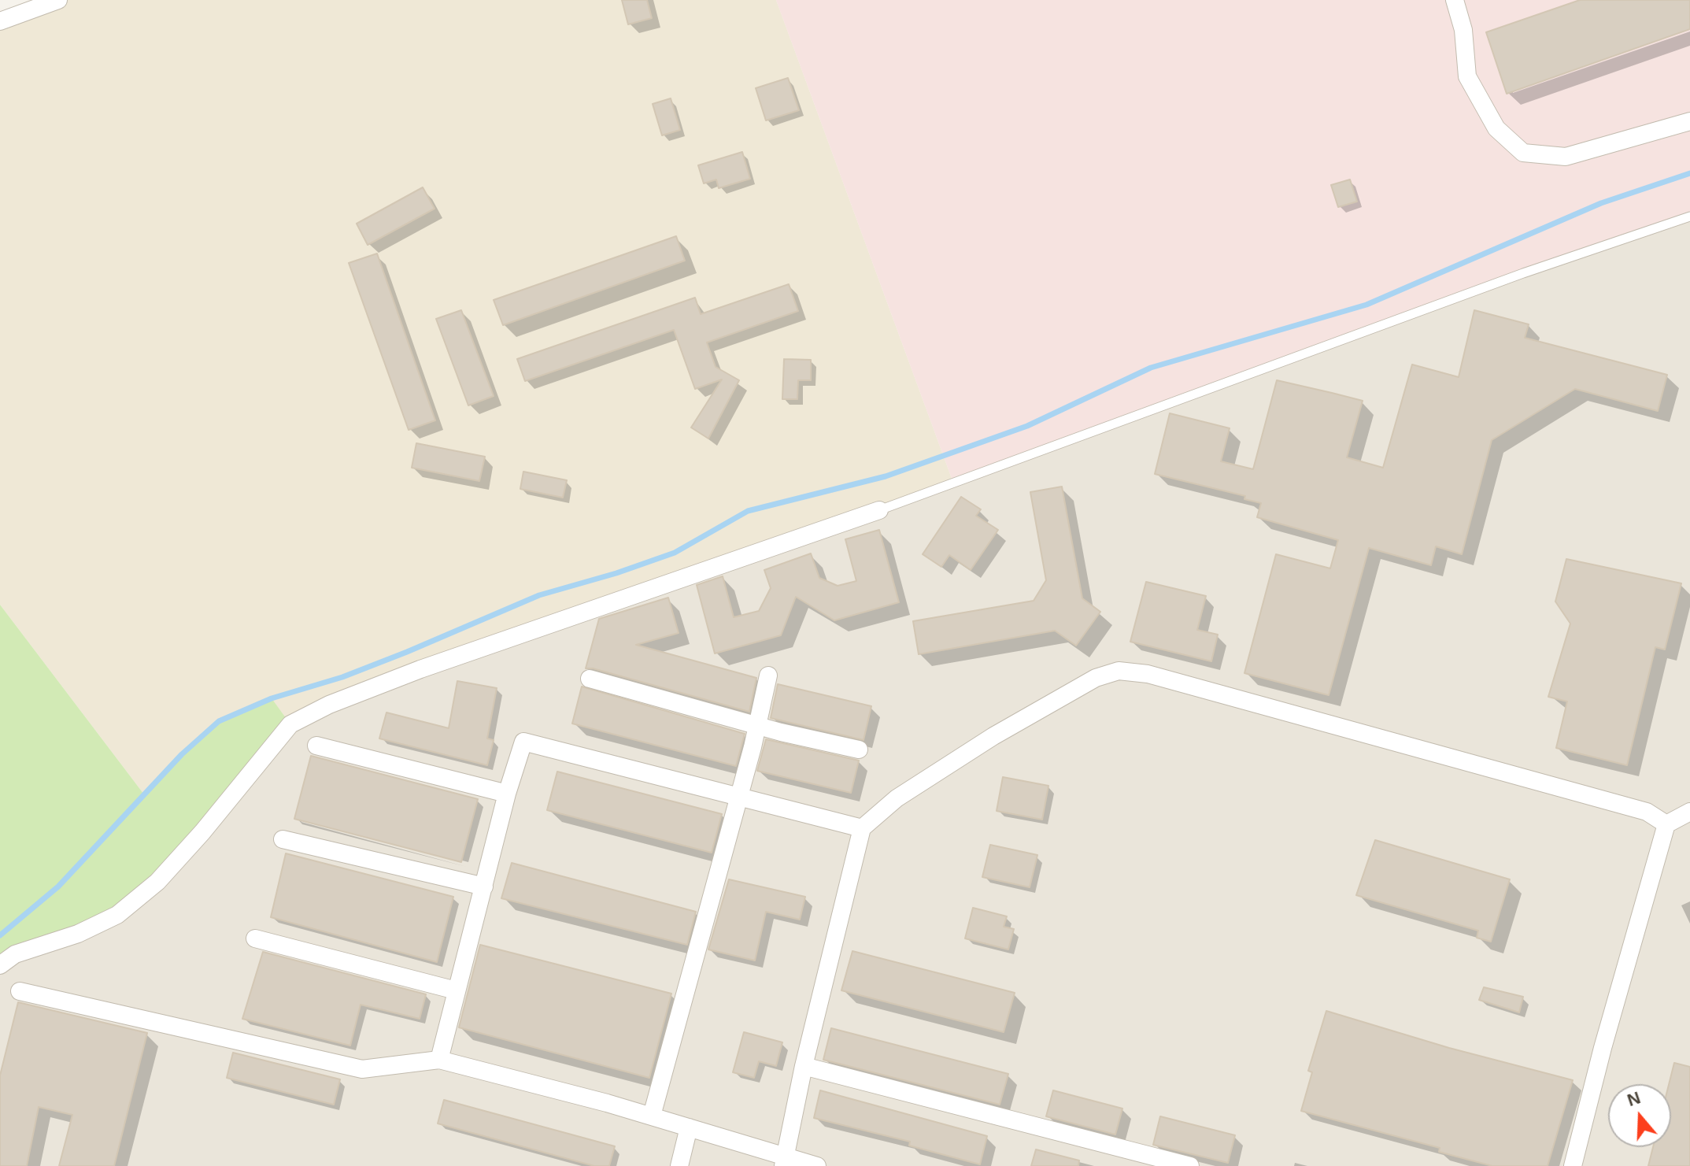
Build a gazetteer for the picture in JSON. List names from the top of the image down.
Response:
{
  "north": "top"
}
